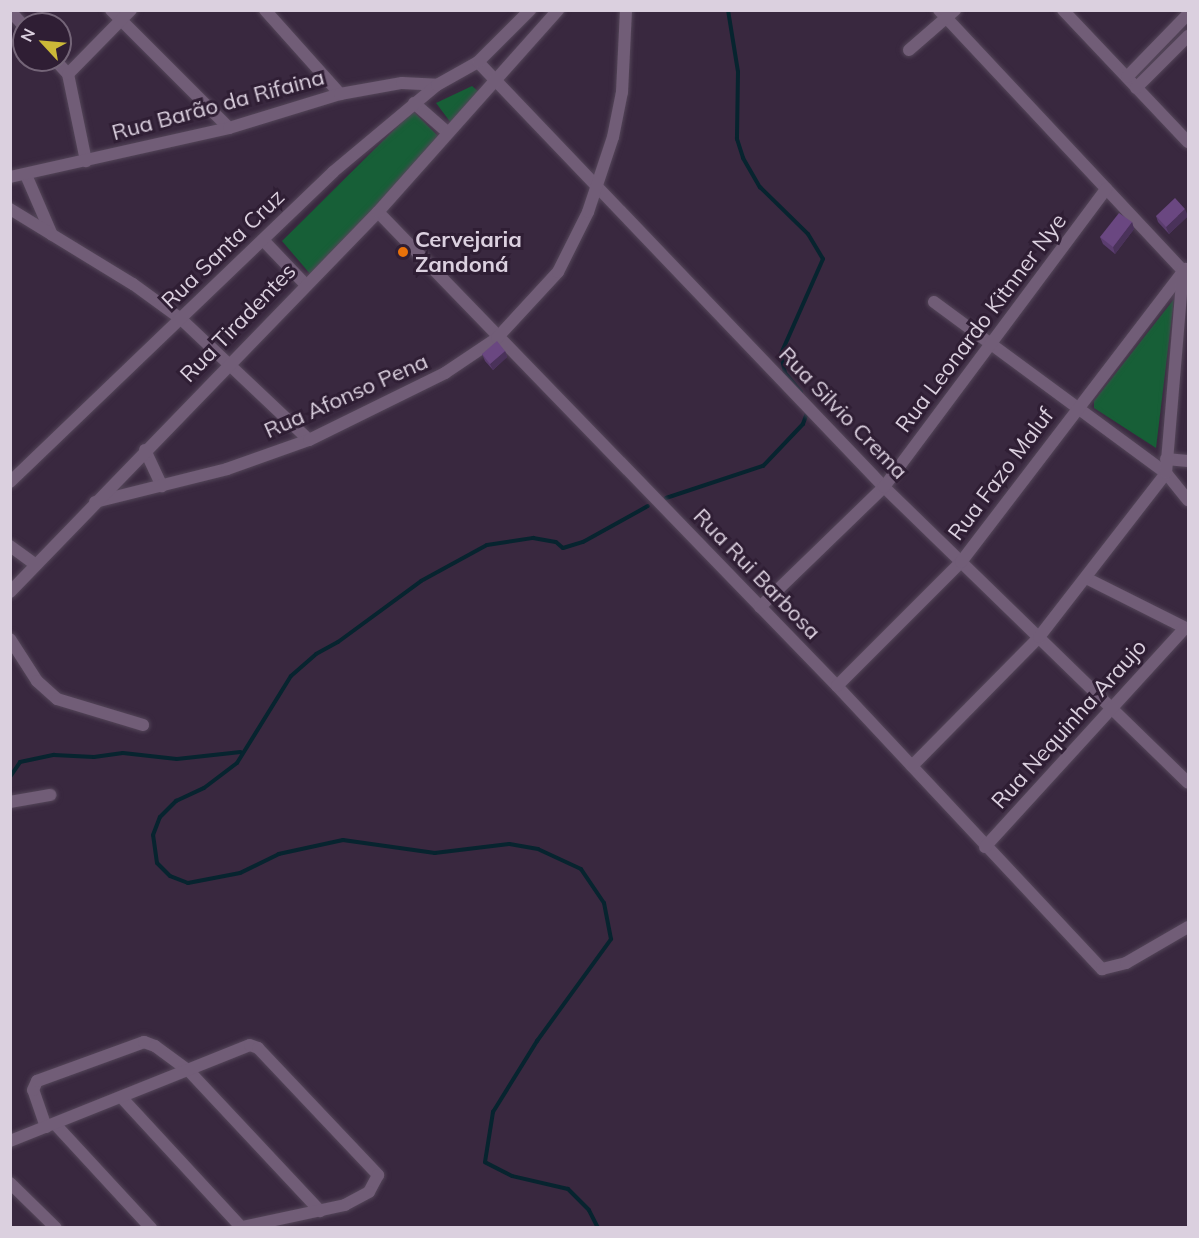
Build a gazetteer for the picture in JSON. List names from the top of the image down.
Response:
{
  "streets": {
    "street": [
      "Rua Barão da Rifaina",
      "Rua Santa Cruz",
      "Rua Tiradentes",
      "Rua Leonardo Kitnner Nye",
      "Rua Afonso Pena",
      "Rua Silvio Crema",
      "Rua Fazo Maluf",
      "Rua Rui Barbosa",
      "Rua Nequinha Araujo"
    ]
  },
  "crossings": [
    ["Rua Barão da Rifaina", "Rua Santa Cruz"],
    ["Rua Santa Cruz", "Rua Silvio Crema"],
    ["Rua Tiradentes", "Rua Afonso Pena"],
    ["Rua Tiradentes", "Rua Silvio Crema"],
    ["Rua Tiradentes", "Rua Rui Barbosa"],
    ["Rua Leonardo Kitnner Nye", "Rua Silvio Crema"],
    ["Rua Leonardo Kitnner Nye", "Rua Rui Barbosa"],
    ["Rua Afonso Pena", "Rua Silvio Crema"],
    ["Rua Afonso Pena", "Rua Rui Barbosa"],
    ["Rua Silvio Crema", "Rua Fazo Maluf"],
    ["Rua Silvio Crema", "Rua Nequinha Araujo"],
    ["Rua Fazo Maluf", "Rua Rui Barbosa"],
    ["Rua Rui Barbosa", "Rua Nequinha Araujo"]
  ],
  "places": ["Cervejaria Zandoná"],
  "north": "top left"
}
